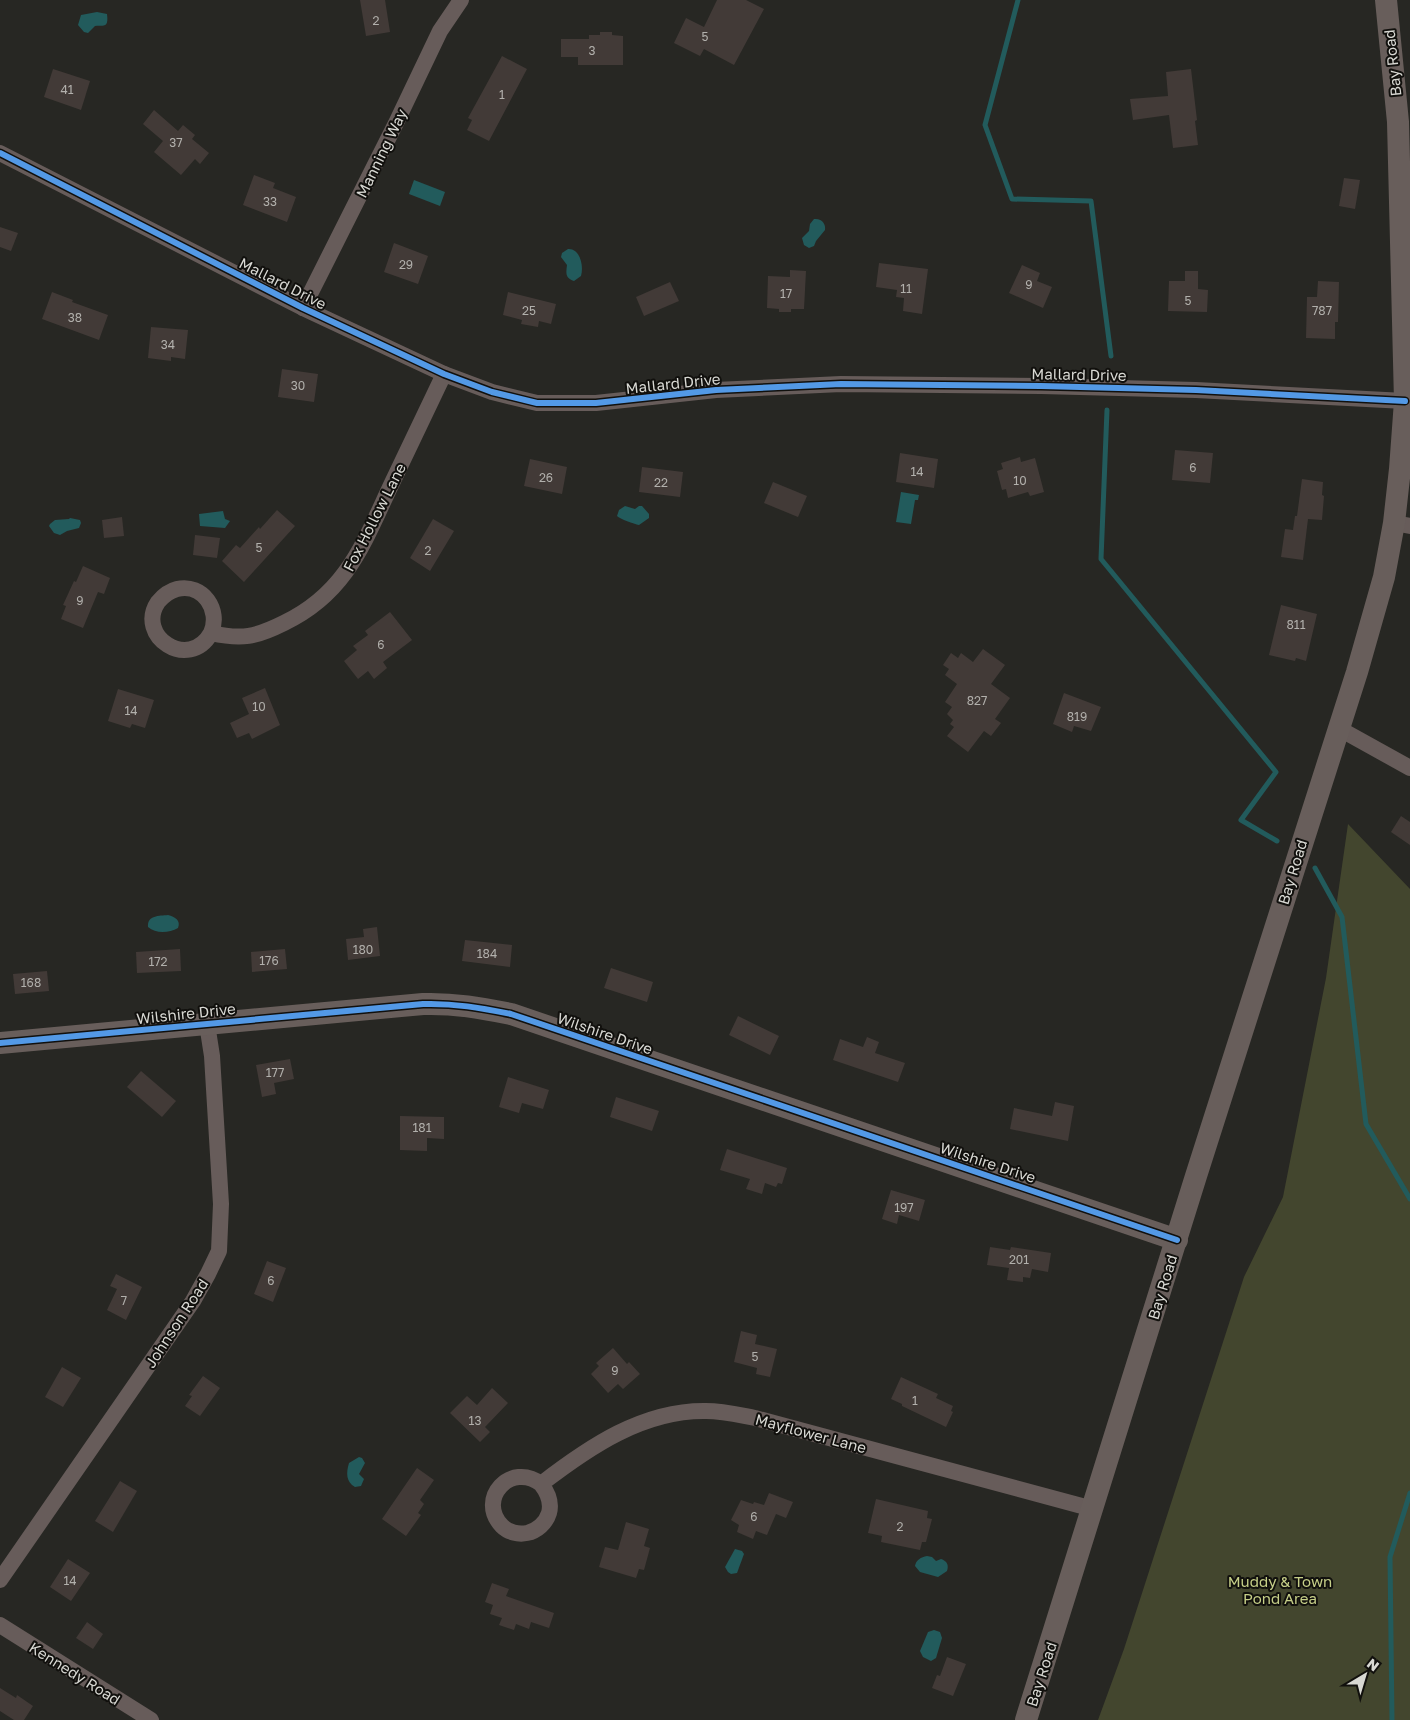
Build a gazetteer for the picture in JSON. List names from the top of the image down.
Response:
{
  "streets": {
    "main road": ["Bay Road", "Wilshire Drive"],
    "street": [
      "Manning Way",
      "Mallard Drive",
      "Fox Hollow Lane",
      "Johnson Road",
      "Mayflower Lane",
      "Kennedy Road"
    ]
  },
  "crossings": [
    ["Bay Road", "Mallard Drive"],
    ["Bay Road", "Wilshire Drive"],
    ["Bay Road", "Mayflower Lane"],
    ["Manning Way", "Mallard Drive"],
    ["Mallard Drive", "Fox Hollow Lane"],
    ["Wilshire Drive", "Johnson Road"]
  ],
  "parks": ["Muddy & Town Pond Area"],
  "house_numbers": [
    "2",
    "5",
    "3",
    "41",
    "1",
    "37",
    "33",
    "29",
    "9",
    "11",
    "17",
    "5",
    "25",
    "787",
    "38",
    "34",
    "30",
    "6",
    "14",
    "26",
    "10",
    "22",
    "5",
    "2",
    "9",
    "811",
    "6",
    "827",
    "10",
    "14",
    "819",
    "180",
    "184",
    "176",
    "172",
    "168",
    "177",
    "181",
    "197",
    "201",
    "6",
    "7",
    "5",
    "9",
    "1",
    "13",
    "6",
    "2",
    "14"
  ],
  "north": "top right"
}
